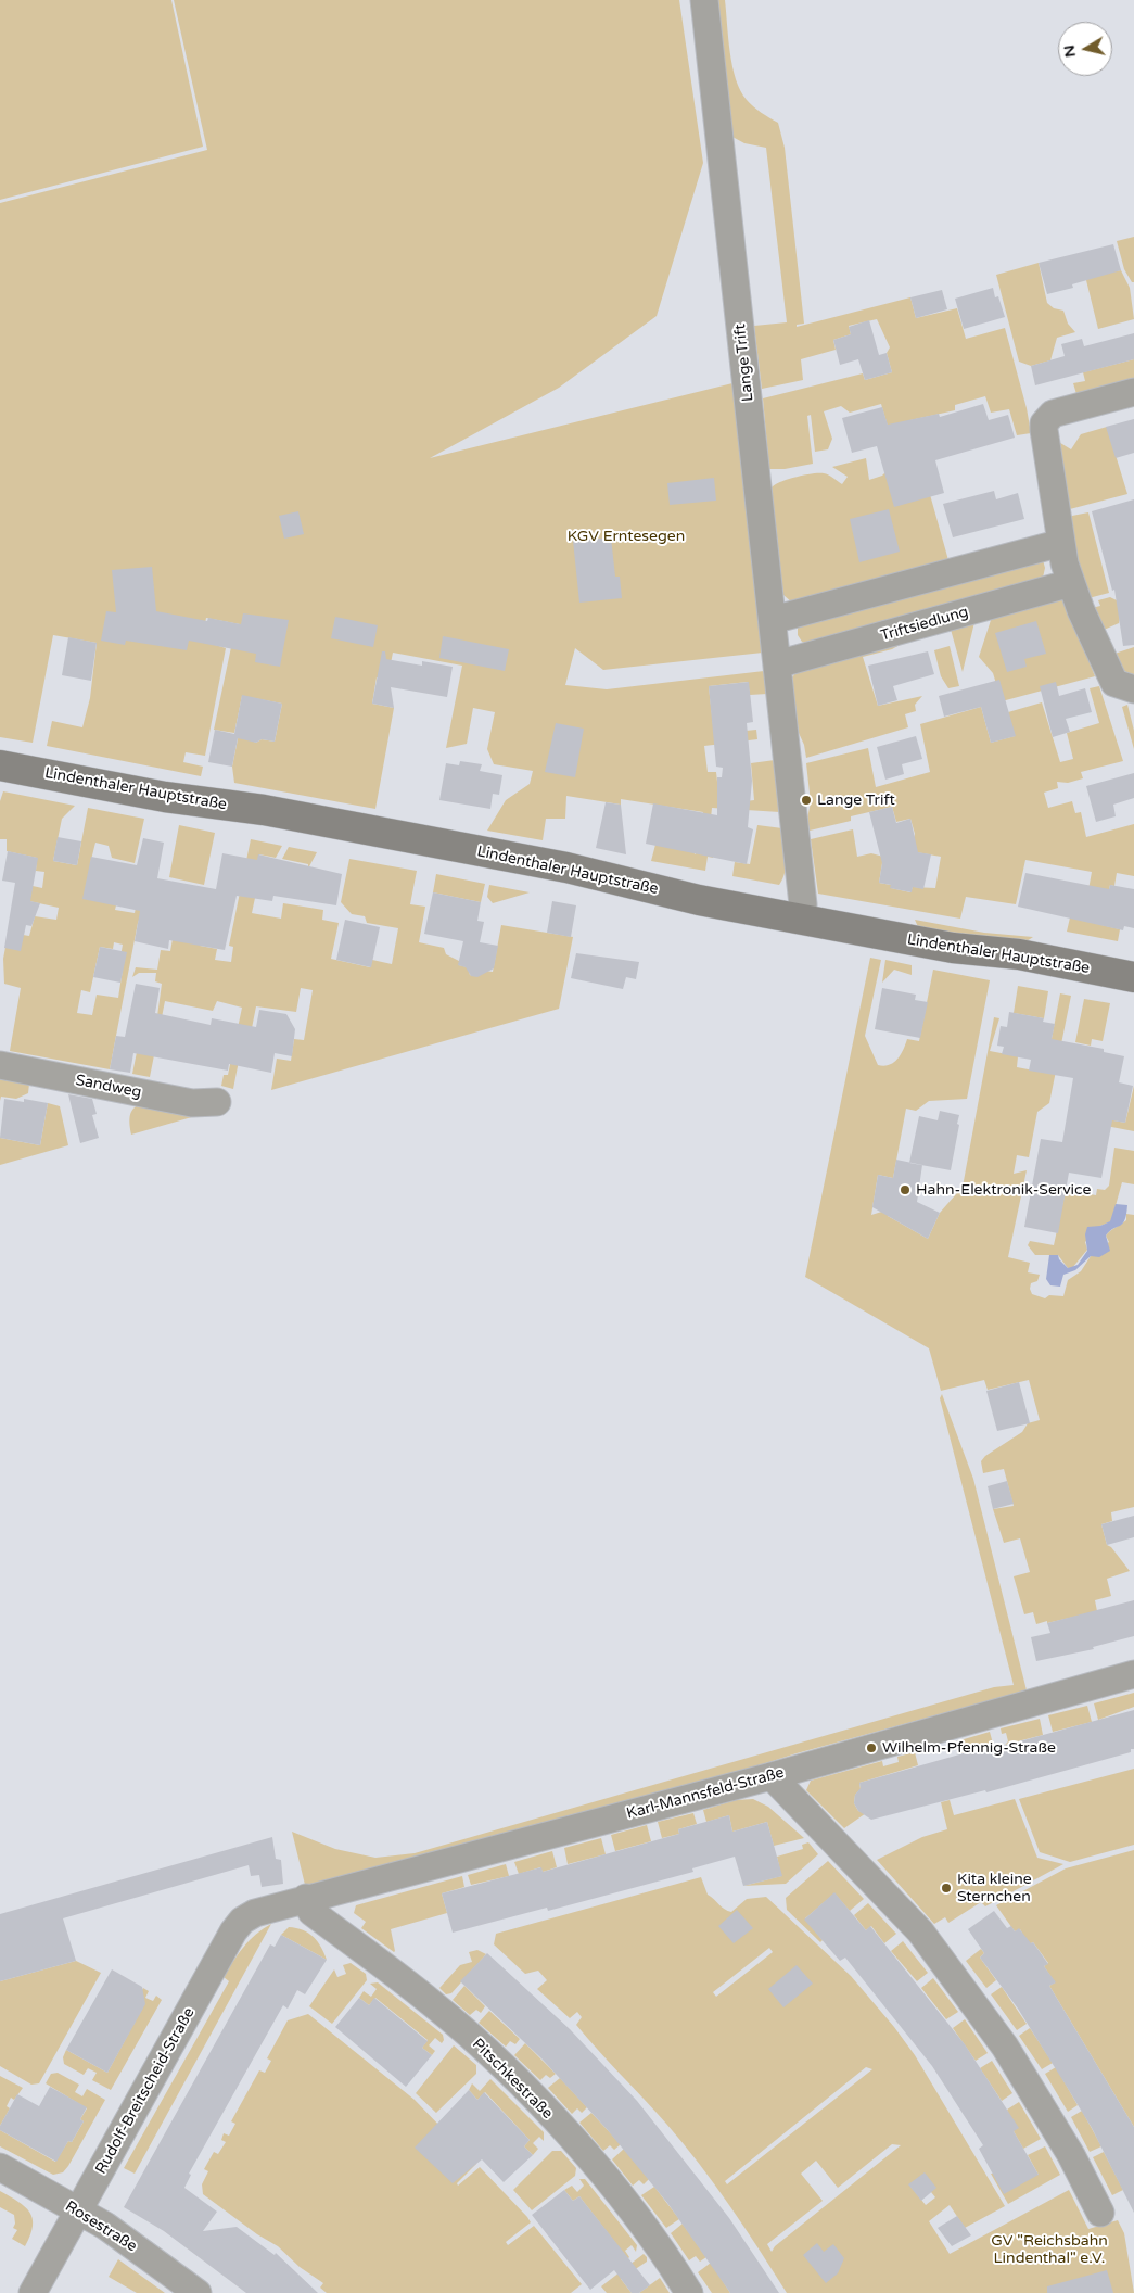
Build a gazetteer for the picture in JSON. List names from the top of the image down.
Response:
{
  "streets": {
    "street": [
      "Lange Trift",
      "Triftsiedlung",
      "Lindenthaler Hauptstraße",
      "Sandweg",
      "Karl-Mannsfeld-Straße",
      "Pitschkestraße",
      "Rudolf-Breitscheid-Straße",
      "Rosestraße"
    ]
  },
  "crossings": [
    ["Lange Trift", "Triftsiedlung"],
    ["Lange Trift", "Lindenthaler Hauptstraße"],
    ["Karl-Mannsfeld-Straße", "Pitschkestraße"],
    ["Karl-Mannsfeld-Straße", "Rudolf-Breitscheid-Straße"],
    ["Rudolf-Breitscheid-Straße", "Rosestraße"]
  ],
  "parks": ["KGV Erntesegen", "GV \"Reichsbahn Lindenthal\" e.V."],
  "places": [
    "Lange Trift",
    "Hahn-Elektronik-Service",
    "Wilhelm-Pfennig-Straße",
    "Kita kleine Sternchen"
  ],
  "north": "left"
}
